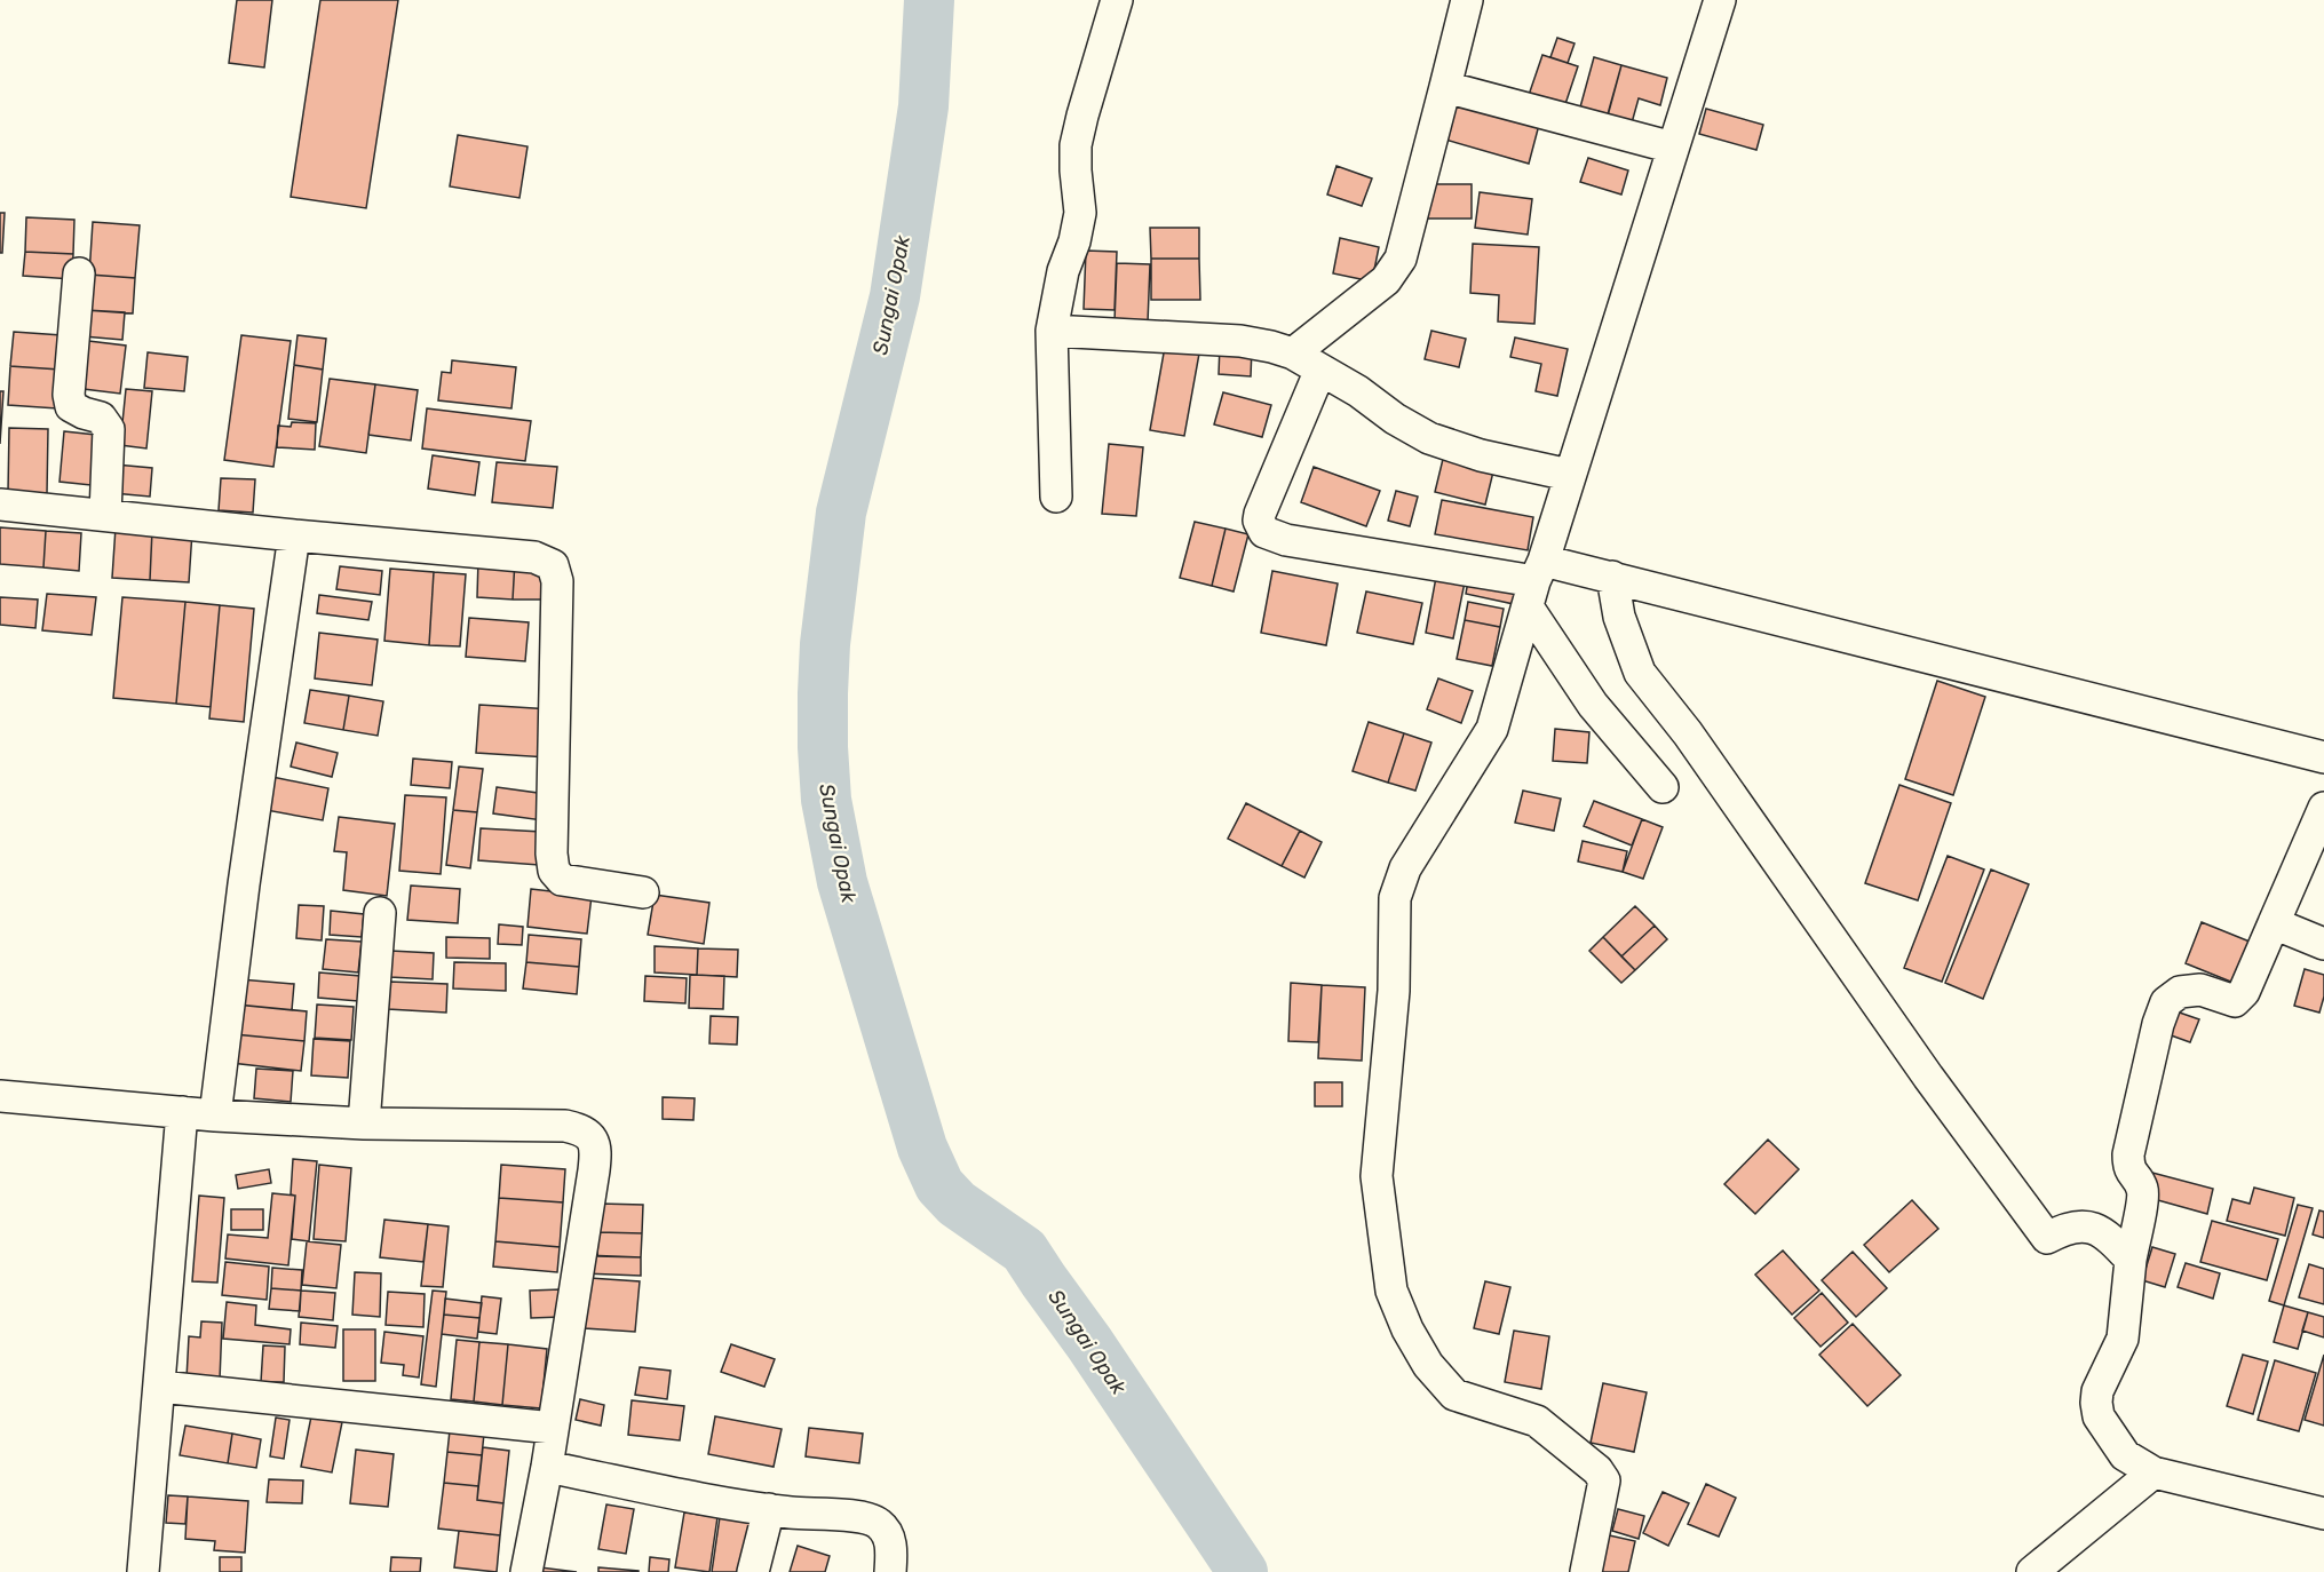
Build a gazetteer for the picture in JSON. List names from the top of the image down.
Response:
{
  "water": ["Sungai Opak"]
}
